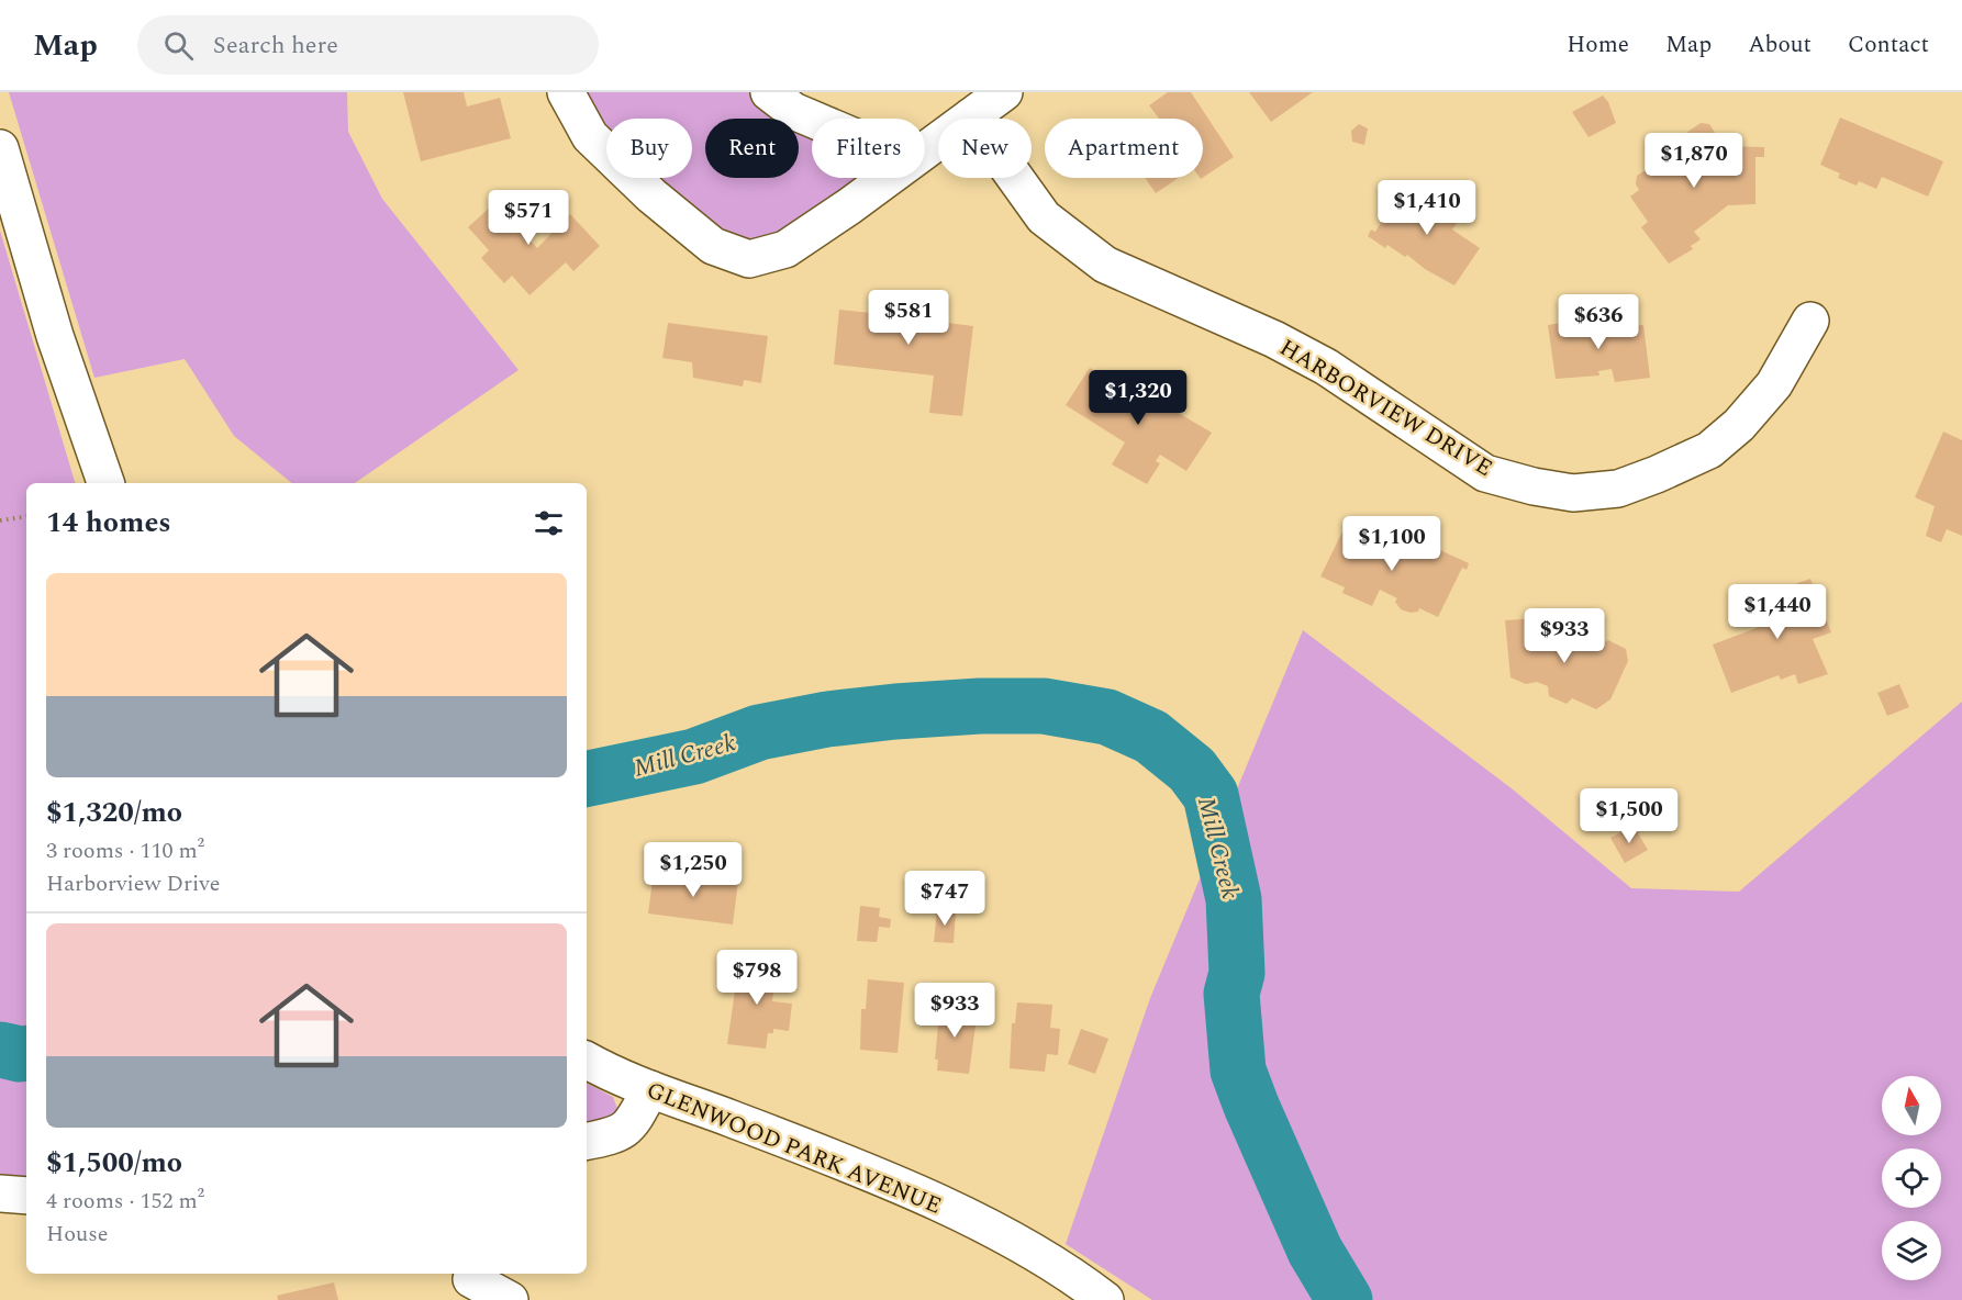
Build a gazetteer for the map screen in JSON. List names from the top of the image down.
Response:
{
  "streets": {
    "street": ["HARBORVIEW DRIVE", "GLENWOOD PARK AVENUE"]
  },
  "water": ["Mill Creek"],
  "north": "top",
  "page": {
    "header": "Map",
    "search": "Search here",
    "nav": [
      "Home",
      "Map",
      "About",
      "Contact"
    ],
    "chip": [
      "Buy",
      "Rent",
      "Filters",
      "New",
      "Apartment"
    ],
    "price": [
      "$1,870",
      "$1,410",
      "$571",
      "$581",
      "$636",
      "$1,320",
      "$1,100",
      "$1,440",
      "$933",
      "$1,500",
      "$1,250",
      "$747",
      "$798",
      "$933"
    ],
    "heading": "14 homes",
    "list": [
      {
        "name": "$1,320/mo",
        "note": "3 rooms · 110 m² · Harborview Drive"
      },
      {
        "name": "$1,500/mo",
        "note": "4 rooms · 152 m² · House"
      }
    ]
  }
}
